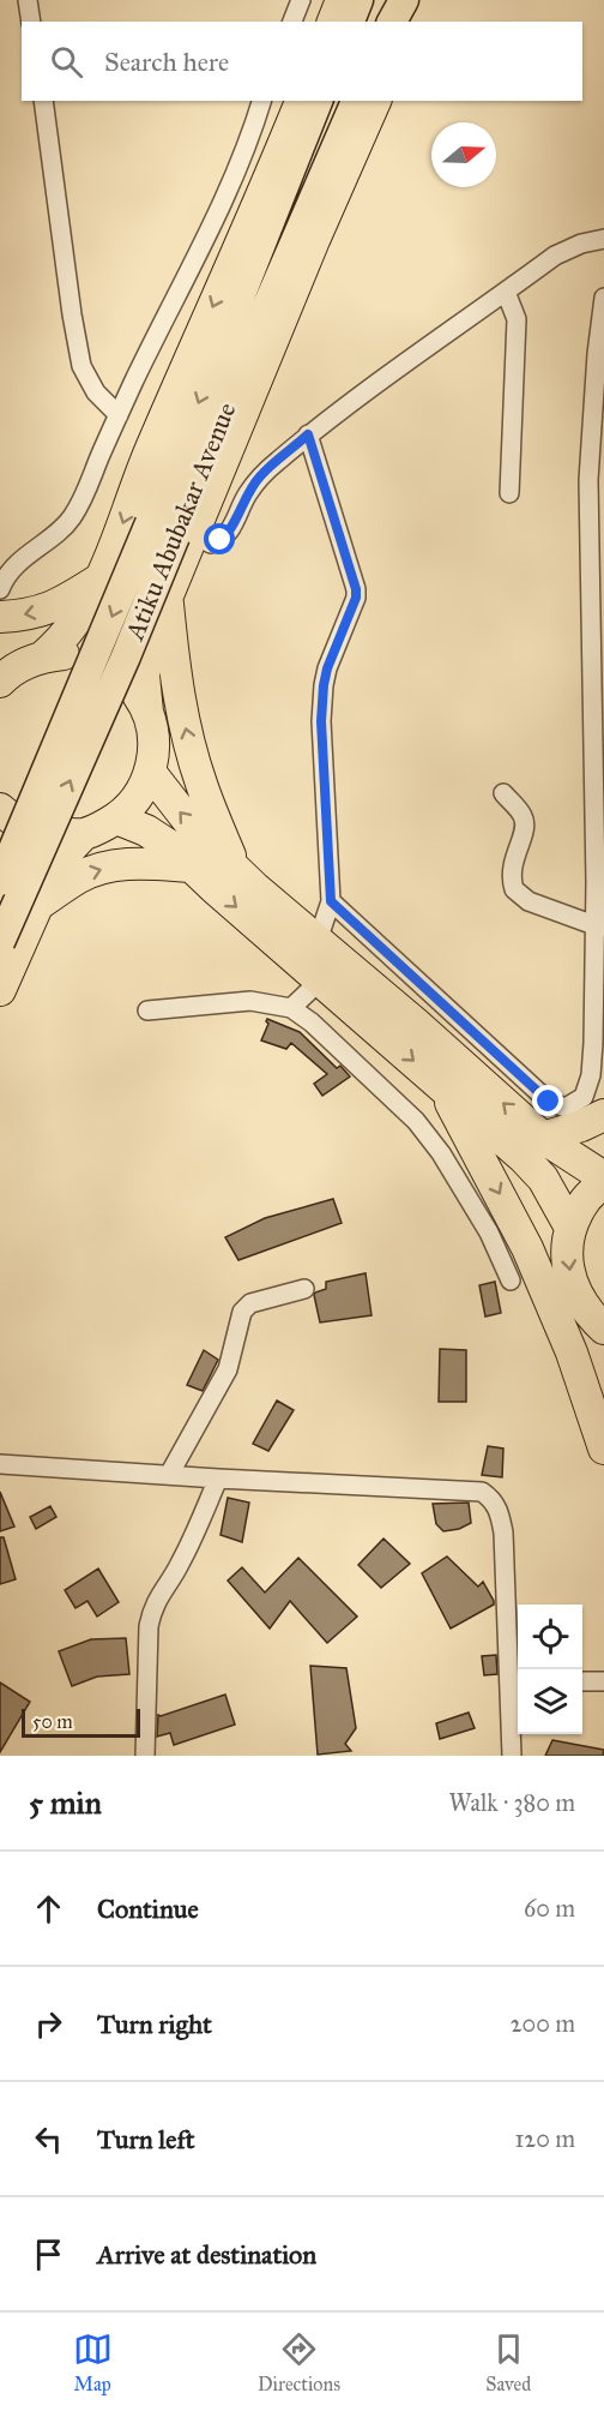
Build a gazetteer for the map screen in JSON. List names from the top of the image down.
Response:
{
  "streets": {
    "main road": ["Atiku Abubakar Avenue"]
  },
  "scale_bar": "50 m",
  "north": "right",
  "page": {
    "search": "Search here",
    "scale": "50 m",
    "heading": ["5 min", "Walk · 380 m"],
    "list": [
      ["Continue", "60 m"],
      ["Turn right", "200 m"],
      ["Turn left", "120 m"],
      "Arrive at destination"
    ],
    "nav": ["Map", "Directions", "Saved"]
  }
}
